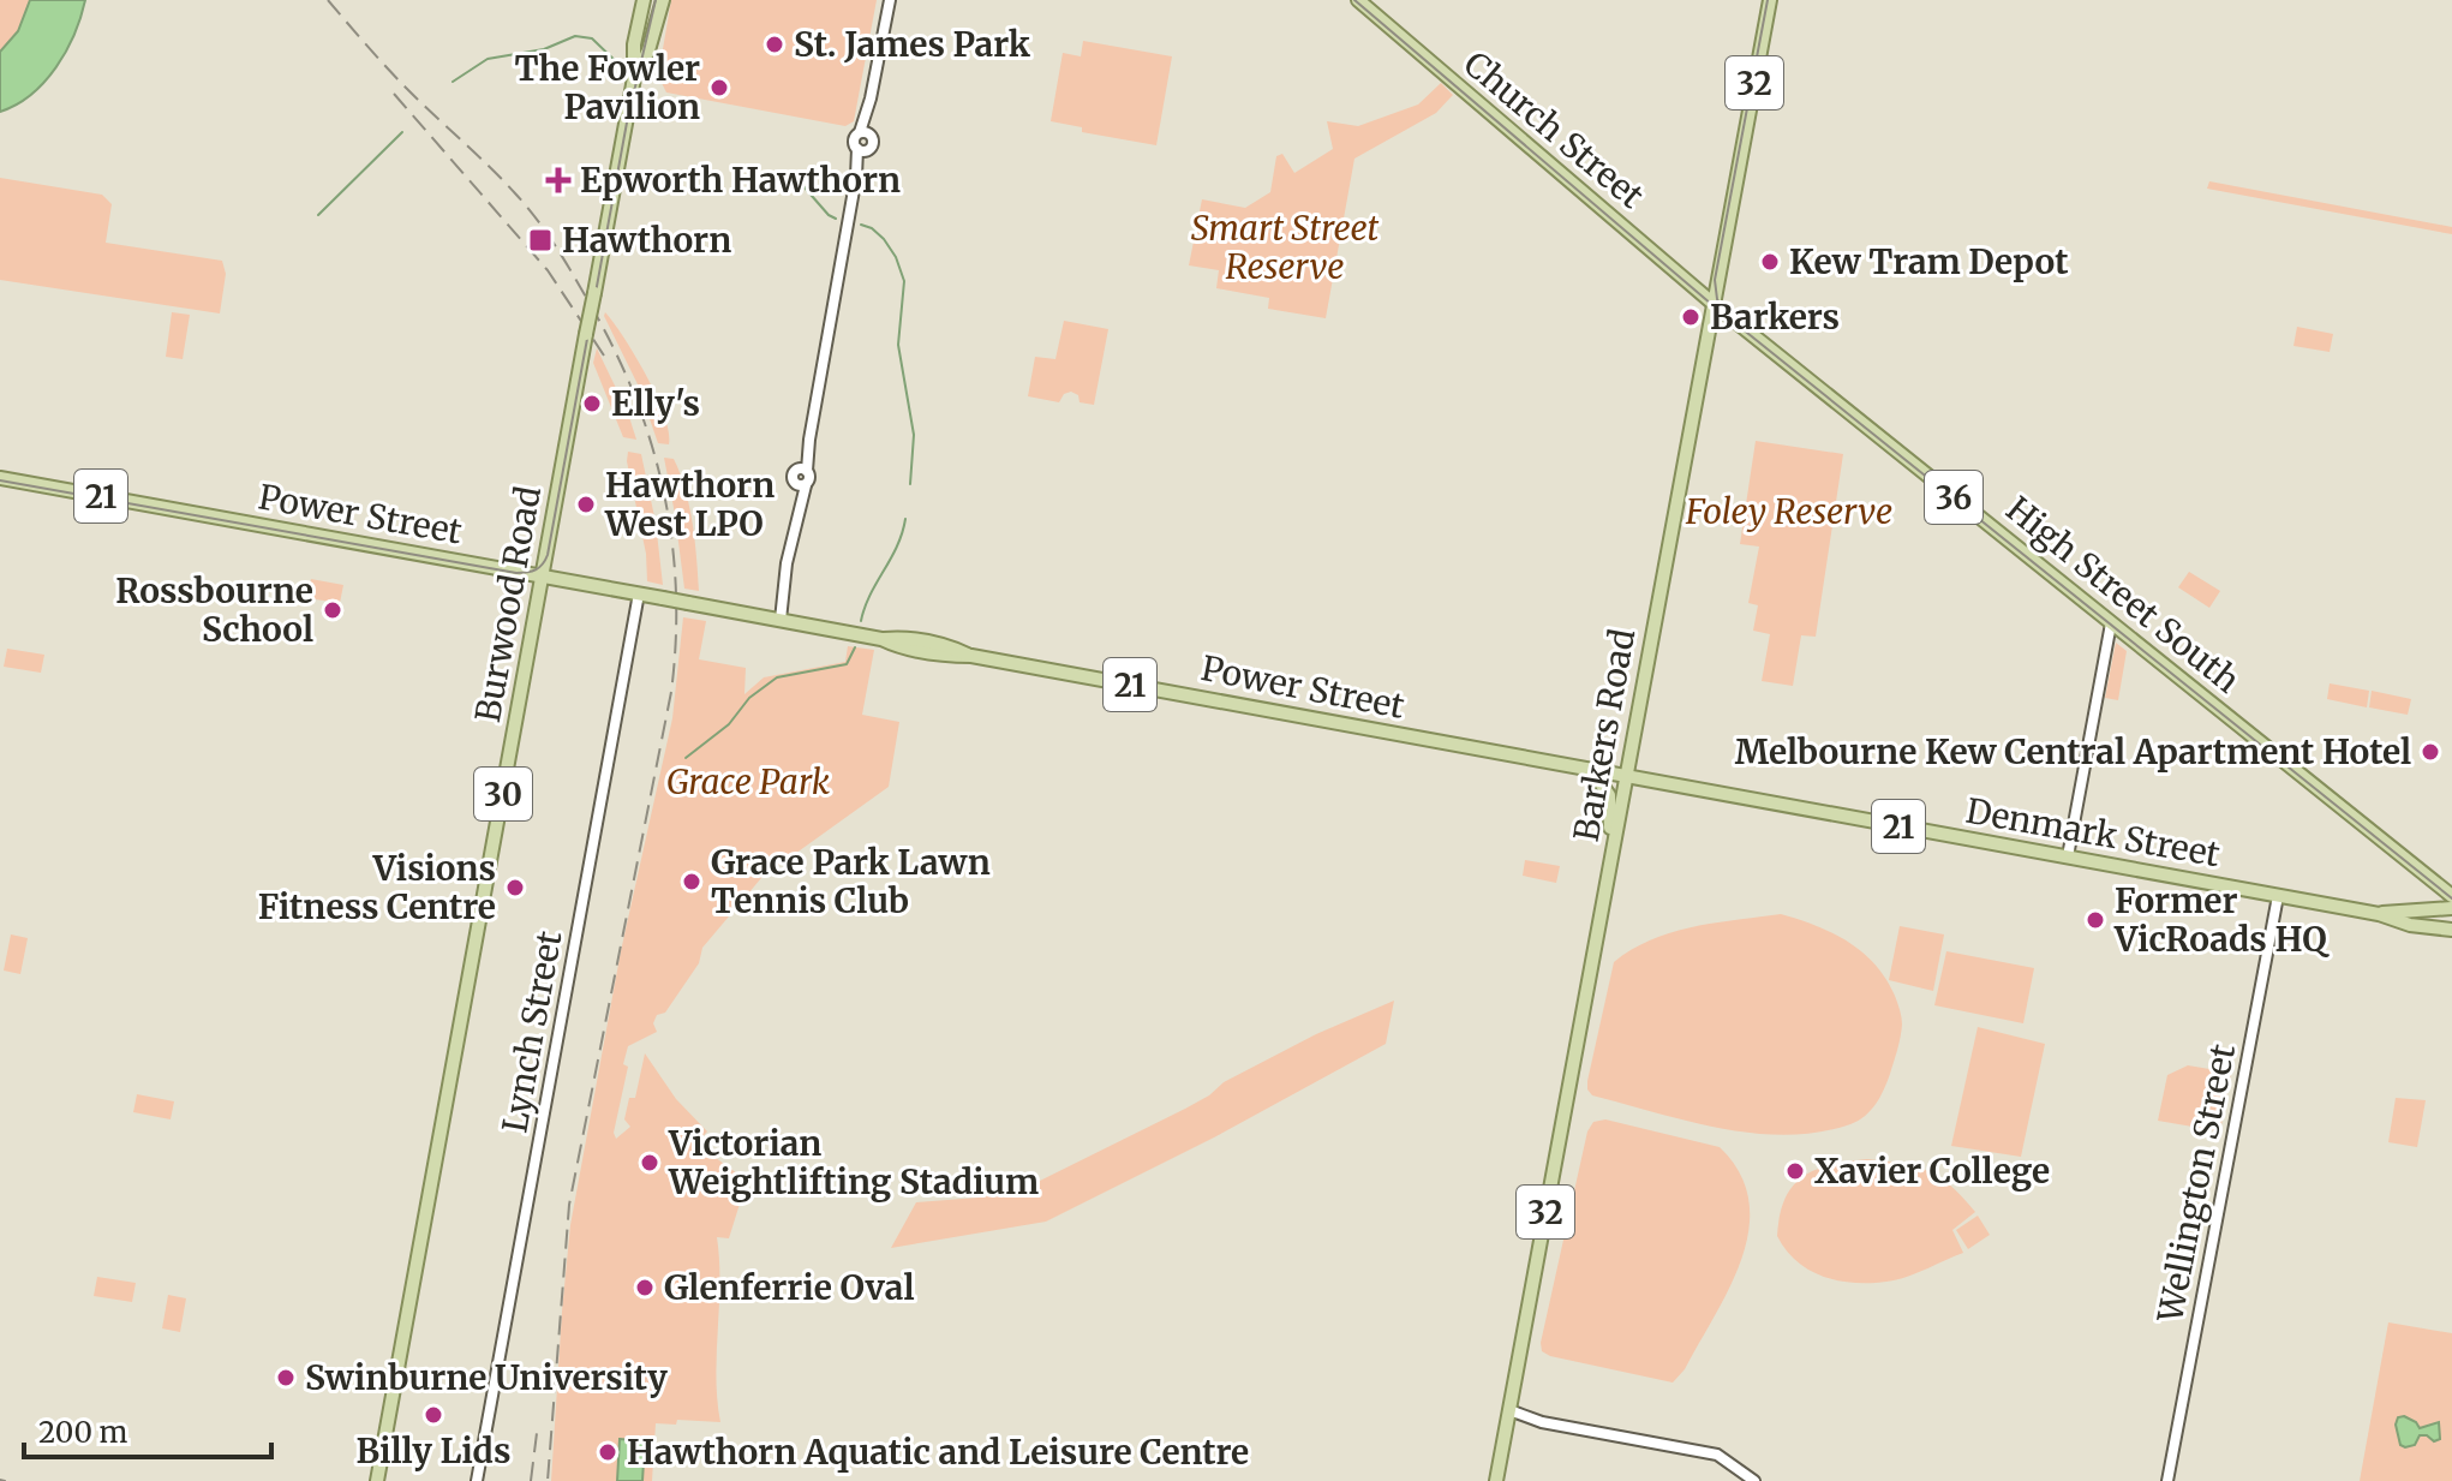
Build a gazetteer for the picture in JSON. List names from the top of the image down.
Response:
{
  "streets": {
    "main road": [
      "32",
      "Church Street",
      "21",
      "36",
      "Power Street",
      "High Street South",
      "Burwood Road",
      "Barkers Road",
      "30",
      "Denmark Street"
    ],
    "street": ["Lynch Street", "Wellington Street"]
  },
  "crossings": [
    ["Church Street", "High Street South"],
    ["Church Street", "Barkers Road"],
    ["Power Street", "Burwood Road"],
    ["Power Street", "Barkers Road"],
    ["Power Street", "Denmark Street"],
    ["Power Street", "Lynch Street"],
    ["High Street South", "Barkers Road"],
    ["Barkers Road", "Denmark Street"],
    ["Denmark Street", "Wellington Street"]
  ],
  "parks": ["Smart Street Reserve", "Foley Reserve", "Grace Park"],
  "places": {
    "other": [
      "St. James Park",
      "The Fowler Pavilion",
      "Kew Tram Depot",
      "Barkers",
      "Elly's",
      "Hawthorn West LPO",
      "Rossbourne School",
      "Melbourne Kew Central Apartment Hotel",
      "Grace Park Lawn Tennis Club",
      "Visions Fitness Centre",
      "Former VicRoads HQ",
      "Victorian Weightlifting Stadium",
      "Xavier College",
      "Glenferrie Oval",
      "Swinburne University",
      "Billy Lids",
      "Hawthorn Aquatic and Leisure Centre"
    ],
    "health": ["Epworth Hawthorn"],
    "transit": ["Hawthorn"]
  },
  "scale_bar": "200 m"
}
